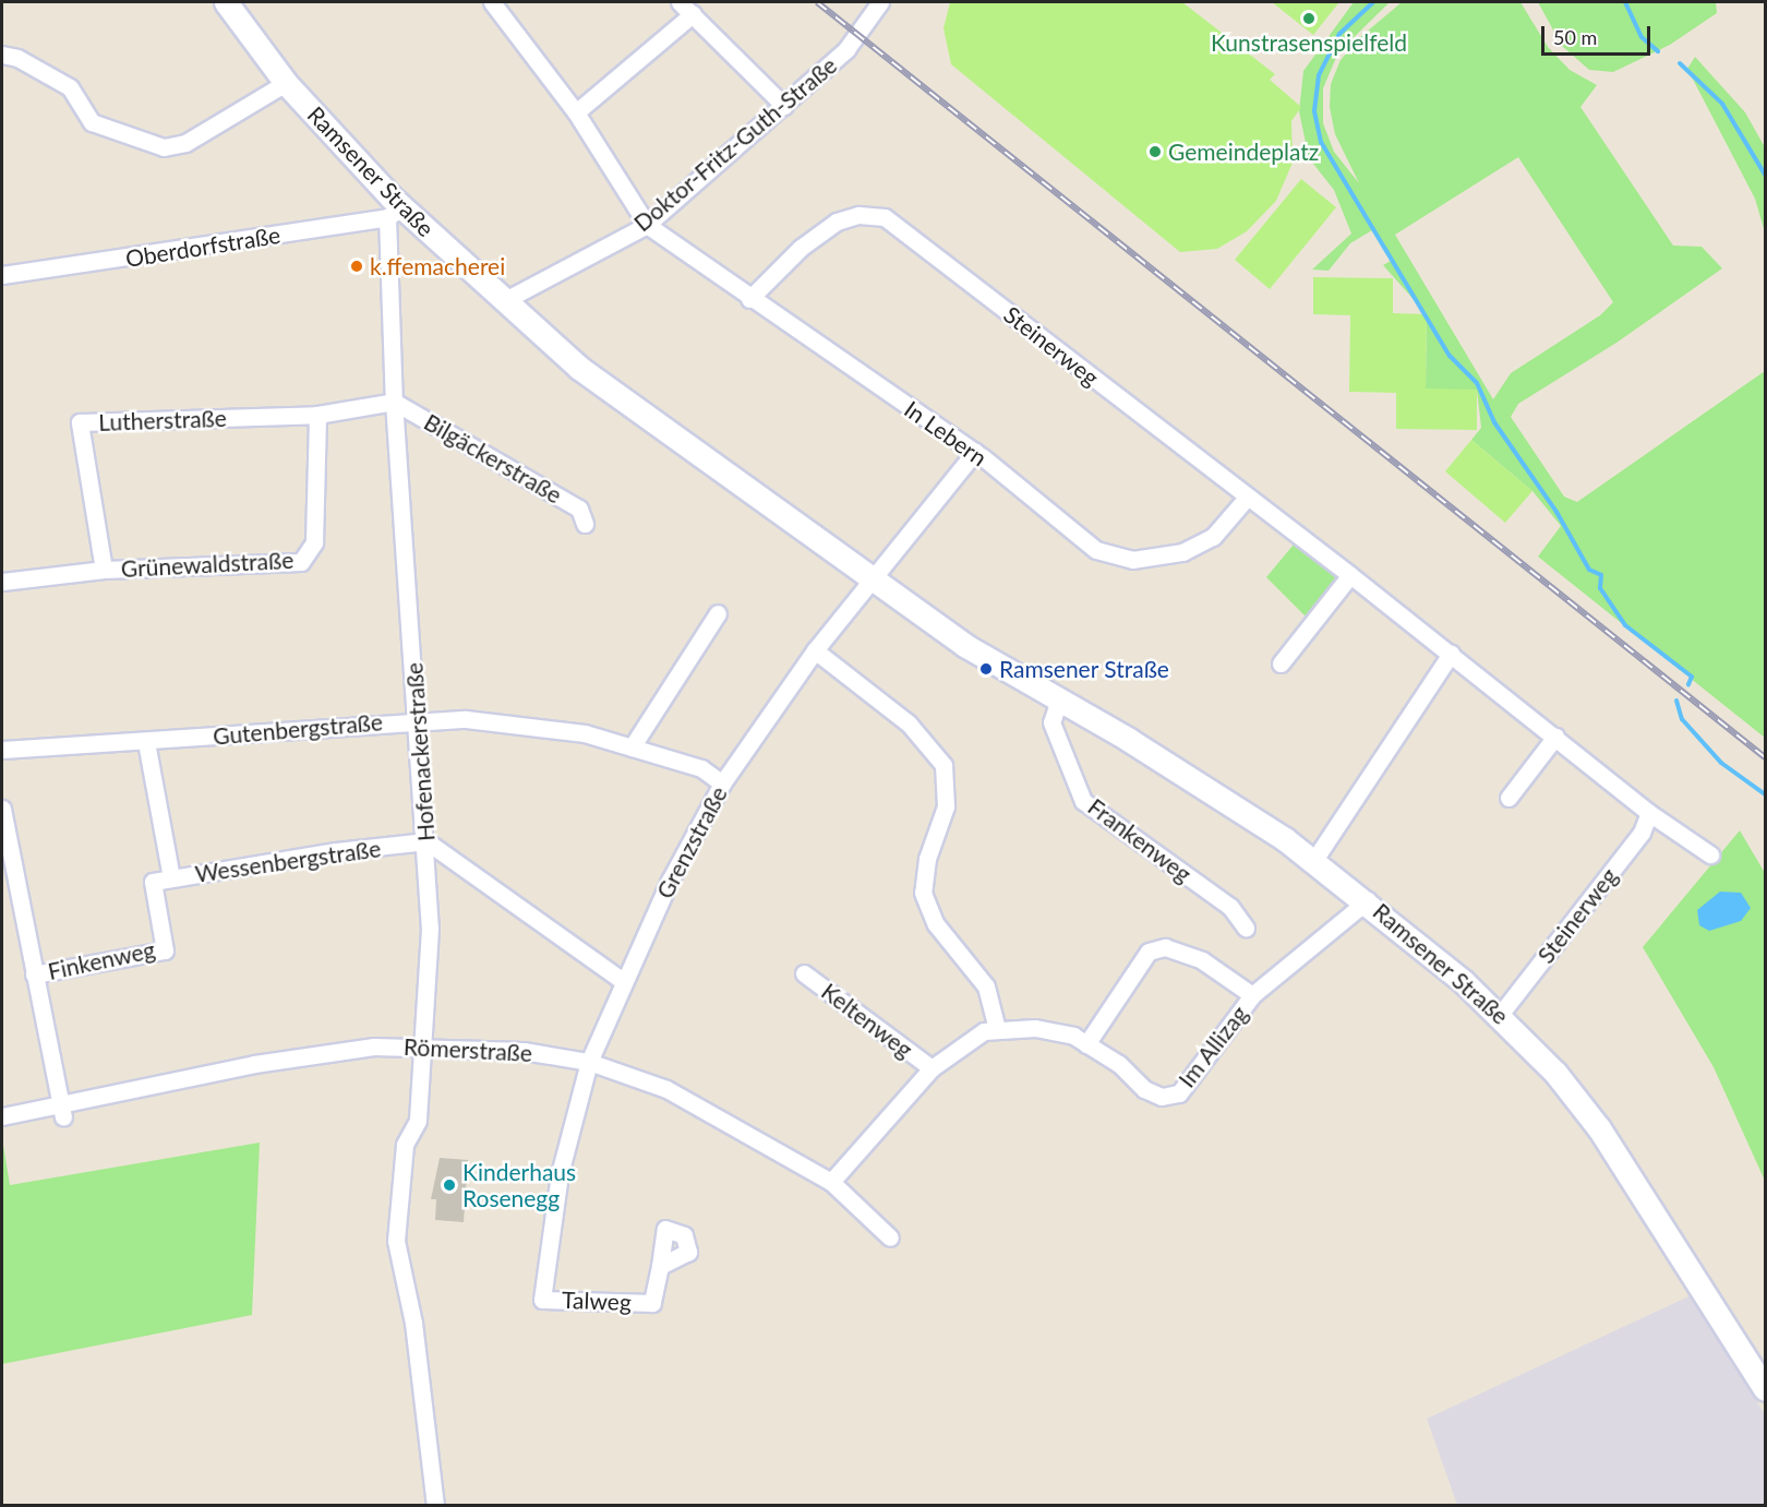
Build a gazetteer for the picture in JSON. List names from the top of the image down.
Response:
{
  "streets": {
    "main road": ["Ramsener Straße"],
    "street": [
      "Doktor-Fritz-Guth-Straße",
      "Oberdorfstraße",
      "Steinerweg",
      "Lutherstraße",
      "In Lebern",
      "Bilgäckerstraße",
      "Grünewaldstraße",
      "Gutenbergstraße",
      "Hofenackerstraße",
      "Frankenweg",
      "Grenzstraße",
      "Wessenbergstraße",
      "Finkenweg",
      "Keltenweg",
      "Im Allizag",
      "Römerstraße",
      "Talweg"
    ]
  },
  "crossings": [
    ["Doktor-Fritz-Guth-Straße", "Ramsener Straße"],
    ["Doktor-Fritz-Guth-Straße", "In Lebern"],
    ["Ramsener Straße", "Oberdorfstraße"],
    ["Ramsener Straße", "Steinerweg"],
    ["Ramsener Straße", "Hofenackerstraße"],
    ["Ramsener Straße", "Frankenweg"],
    ["Ramsener Straße", "Grenzstraße"],
    ["Ramsener Straße", "Im Allizag"],
    ["Oberdorfstraße", "Hofenackerstraße"],
    ["Steinerweg", "In Lebern"],
    ["Lutherstraße", "Bilgäckerstraße"],
    ["Lutherstraße", "Grünewaldstraße"],
    ["Lutherstraße", "Hofenackerstraße"],
    ["In Lebern", "Grenzstraße"],
    ["Bilgäckerstraße", "Hofenackerstraße"],
    ["Gutenbergstraße", "Hofenackerstraße"],
    ["Gutenbergstraße", "Grenzstraße"],
    ["Gutenbergstraße", "Wessenbergstraße"],
    ["Hofenackerstraße", "Wessenbergstraße"],
    ["Hofenackerstraße", "Römerstraße"],
    ["Grenzstraße", "Römerstraße"],
    ["Grenzstraße", "Talweg"],
    ["Wessenbergstraße", "Finkenweg"],
    ["Keltenweg", "Im Allizag"],
    ["Im Allizag", "Römerstraße"]
  ],
  "places": [
    "Kunstrasenspielfeld",
    "Gemeindeplatz",
    "k.ffemacherei",
    "Ramsener Straße",
    "Kinderhaus Rosenegg"
  ],
  "scale_bar": "50 m"
}
